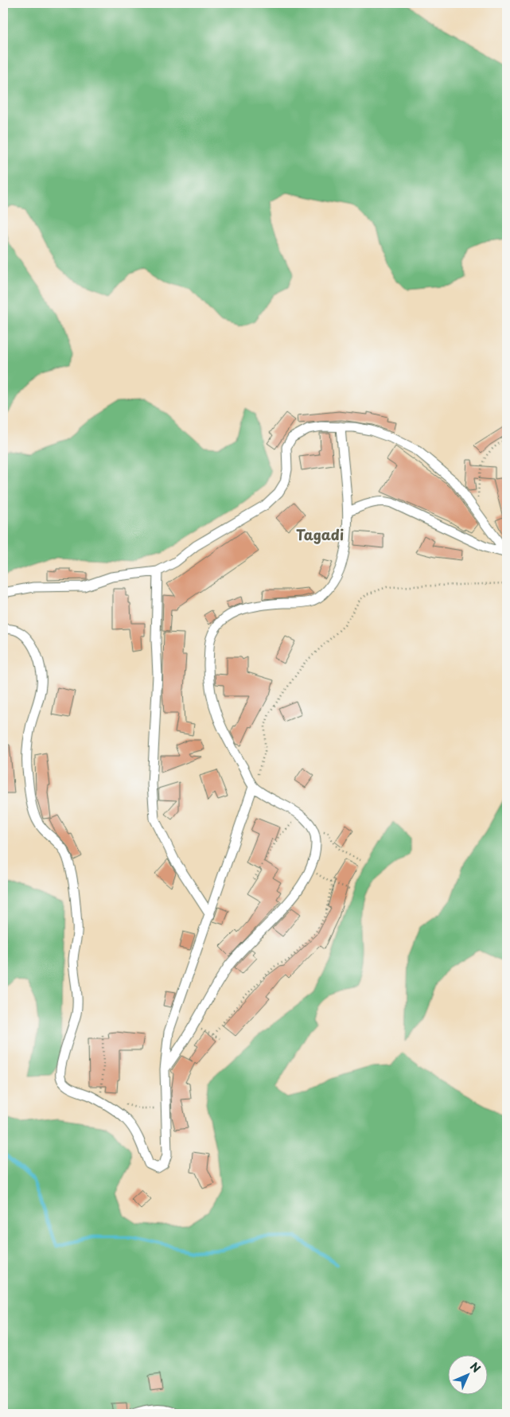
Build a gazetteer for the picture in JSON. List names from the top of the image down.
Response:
{
  "districts": ["Tagadi"],
  "north": "top right"
}
